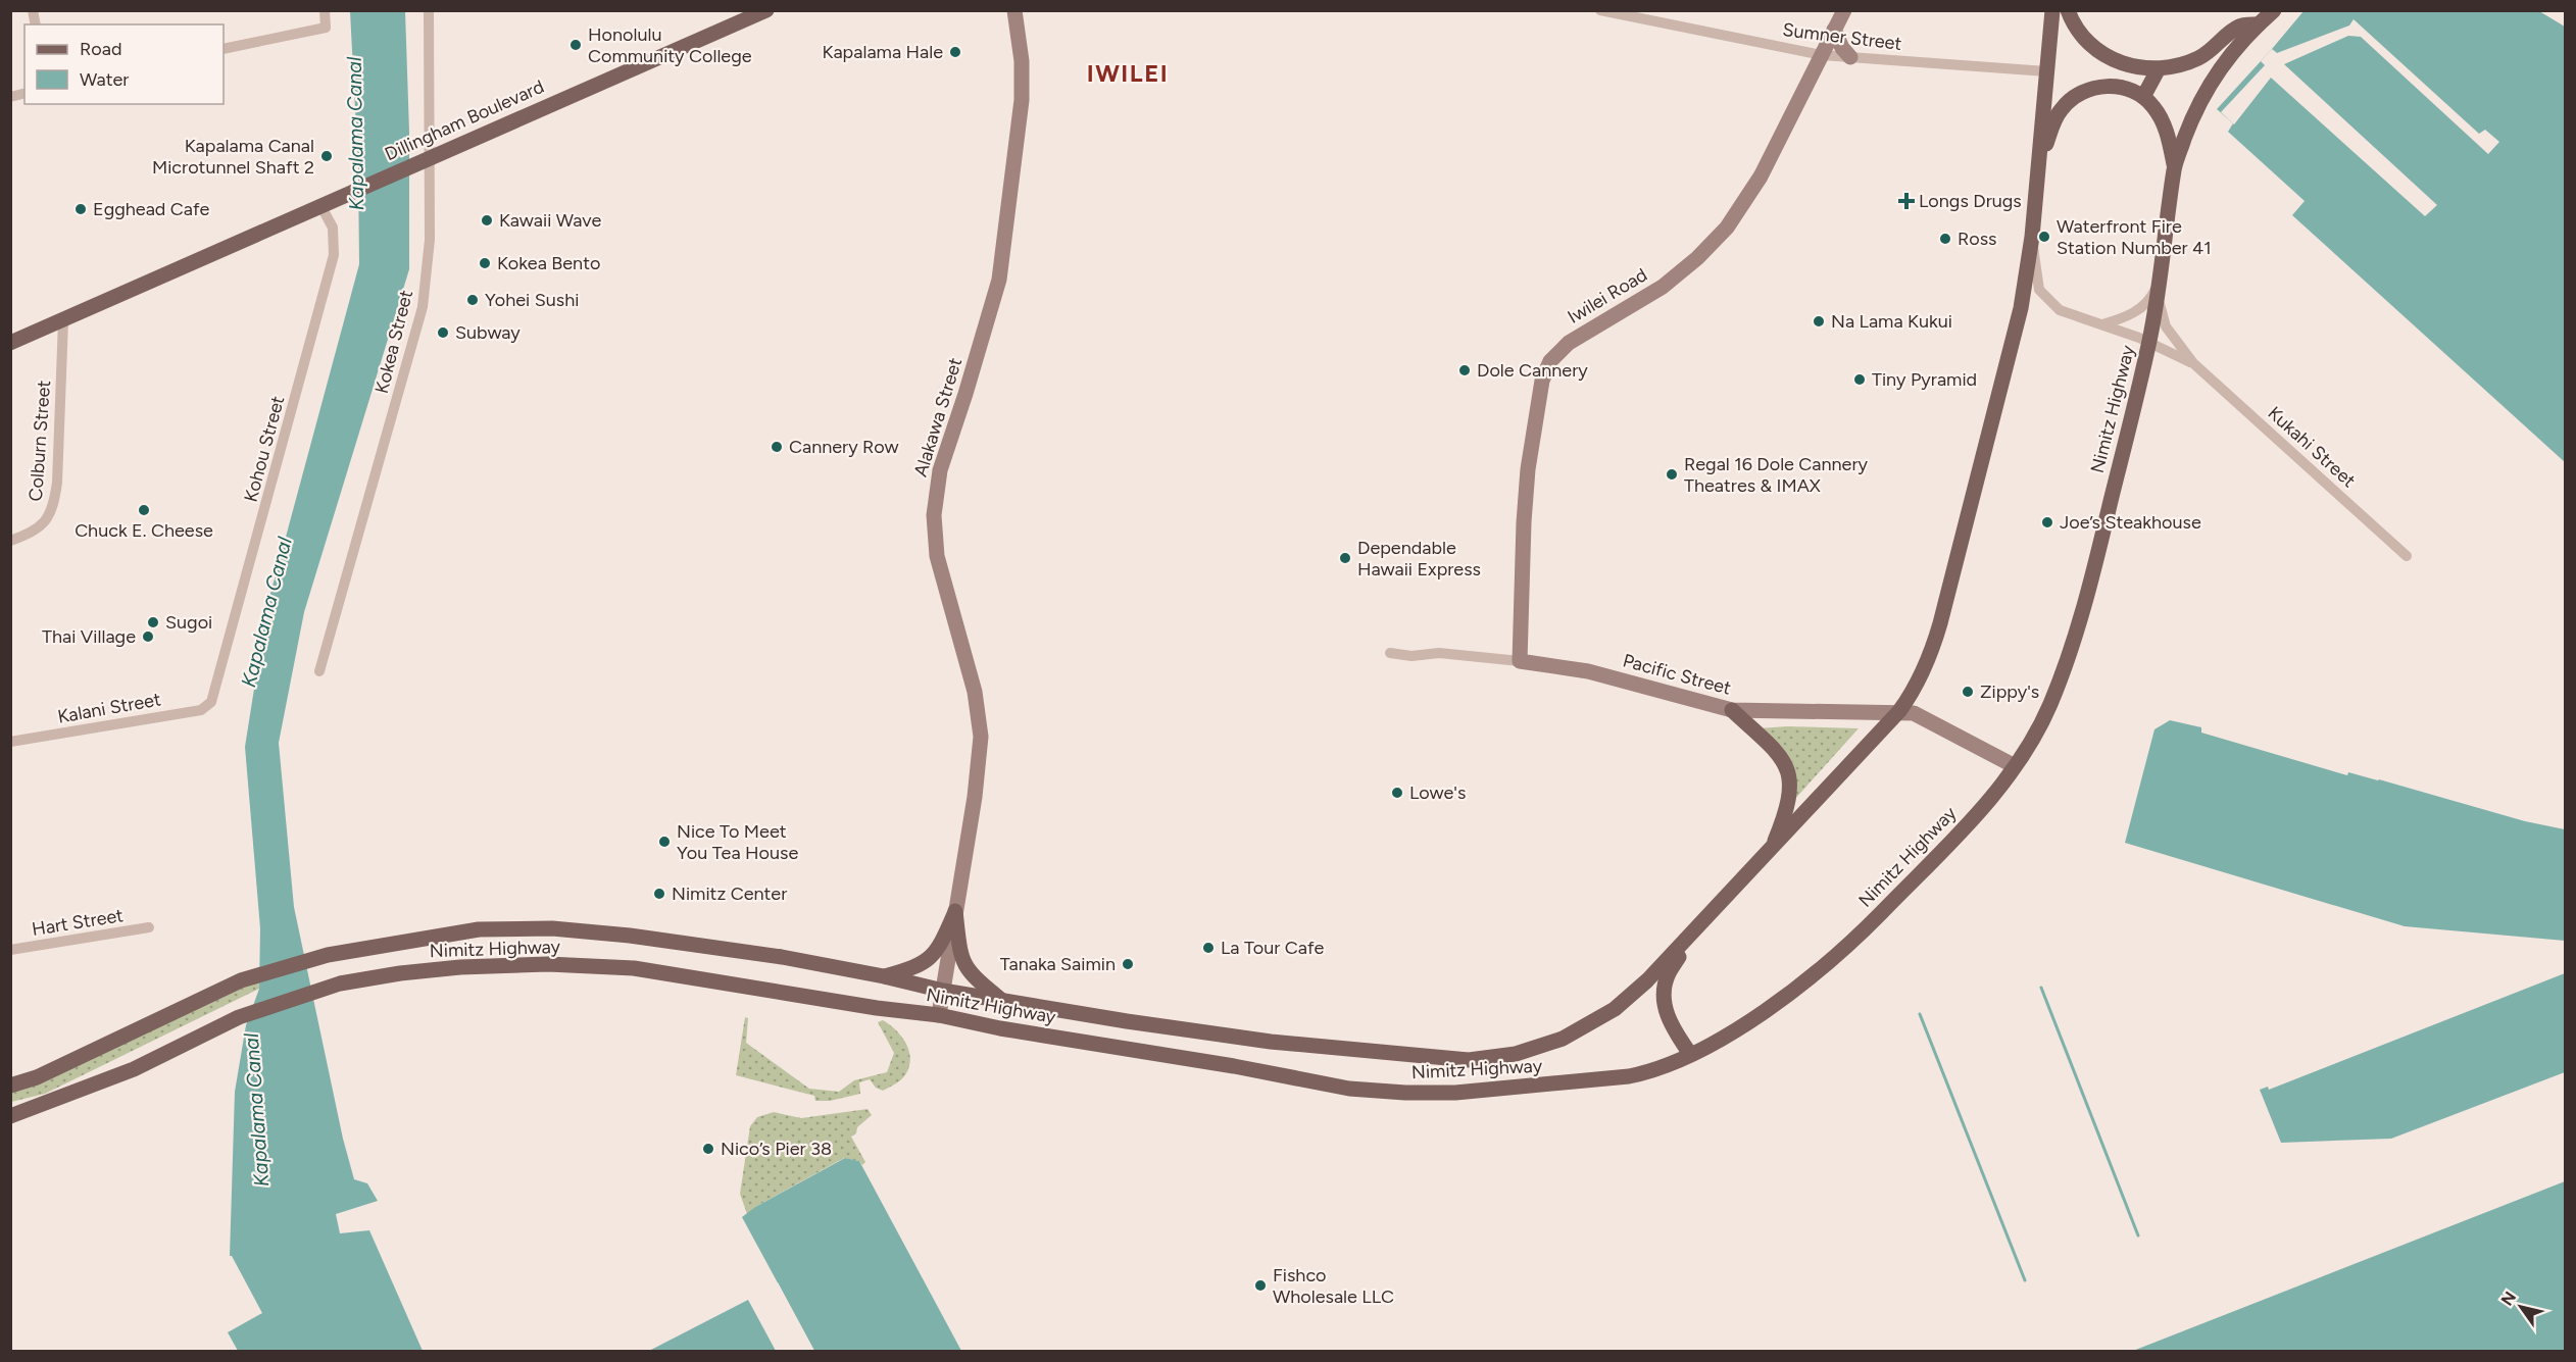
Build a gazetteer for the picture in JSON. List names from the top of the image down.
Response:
{
  "streets": {
    "main road": ["Dillingham Boulevard", "Nimitz Highway"],
    "street": [
      "Sumner Street",
      "Iwilei Road",
      "Kokea Street",
      "Alakawa Street",
      "Colburn Street",
      "Kukahi Street",
      "Kohou Street",
      "Pacific Street",
      "Kalani Street",
      "Hart Street"
    ]
  },
  "crossings": [
    ["Sumner Street", "Iwilei Road"],
    ["Sumner Street", "Nimitz Highway"],
    ["Dillingham Boulevard", "Kokea Street"],
    ["Dillingham Boulevard", "Colburn Street"],
    ["Dillingham Boulevard", "Kohou Street"],
    ["Iwilei Road", "Pacific Street"],
    ["Nimitz Highway", "Alakawa Street"],
    ["Nimitz Highway", "Kukahi Street"],
    ["Nimitz Highway", "Pacific Street"],
    ["Kohou Street", "Kalani Street"]
  ],
  "districts": ["IWILEI"],
  "water": ["Kapalama Canal"],
  "places": {
    "other": [
      "Honolulu Community College",
      "Kapalama Hale",
      "Kapalama Canal Microtunnel Shaft 2",
      "Egghead Cafe",
      "Kawaii Wave",
      "Waterfront Fire Station Number 41",
      "Ross",
      "Kokea Bento",
      "Yohei Sushi",
      "Na Lama Kukui",
      "Subway",
      "Dole Cannery",
      "Tiny Pyramid",
      "Cannery Row",
      "Regal 16 Dole Cannery Theatres & IMAX",
      "Chuck E. Cheese",
      "Joe’s Steakhouse",
      "Dependable Hawaii Express",
      "Sugoi",
      "Thai Village",
      "Zippy's",
      "Lowe's",
      "Nice To Meet You Tea House",
      "Nimitz Center",
      "La Tour Cafe",
      "Tanaka Saimin",
      "Nico’s Pier 38",
      "Fishco Wholesale LLC"
    ],
    "health": ["Longs Drugs"]
  },
  "legend": ["Road", "Water"],
  "north": "top left"
}
